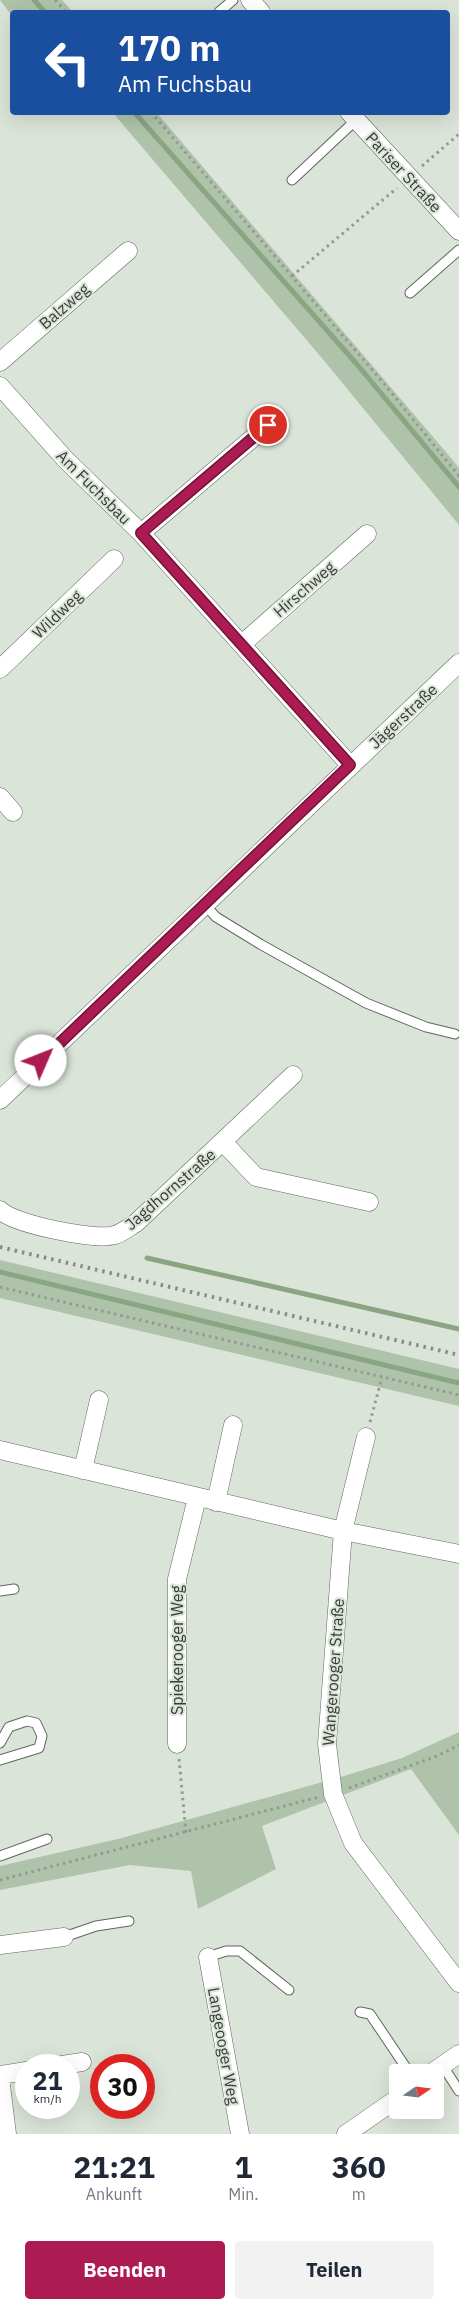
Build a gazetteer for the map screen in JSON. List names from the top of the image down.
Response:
{
  "streets": {
    "street": [
      "Pariser Straße",
      "Balzweg",
      "Am Fuchsbau",
      "Hirschweg",
      "Wildweg",
      "Jägerstraße",
      "Jagdhornstraße",
      "Spiekerooger Weg",
      "Wangerooger Straße",
      "Langeooger Weg"
    ]
  },
  "crossings": [
    ["Am Fuchsbau", "Hirschweg"],
    ["Am Fuchsbau", "Jägerstraße"]
  ],
  "north": "right",
  "page": {
    "turn": ["170 m", "Am Fuchsbau"],
    "speed": "21 km/h",
    "limit": "30",
    "eta": [
      "21:21",
      "Ankunft",
      "1",
      "Min.",
      "360",
      "m"
    ],
    "buttons": ["Beenden", "Teilen"]
  }
}
